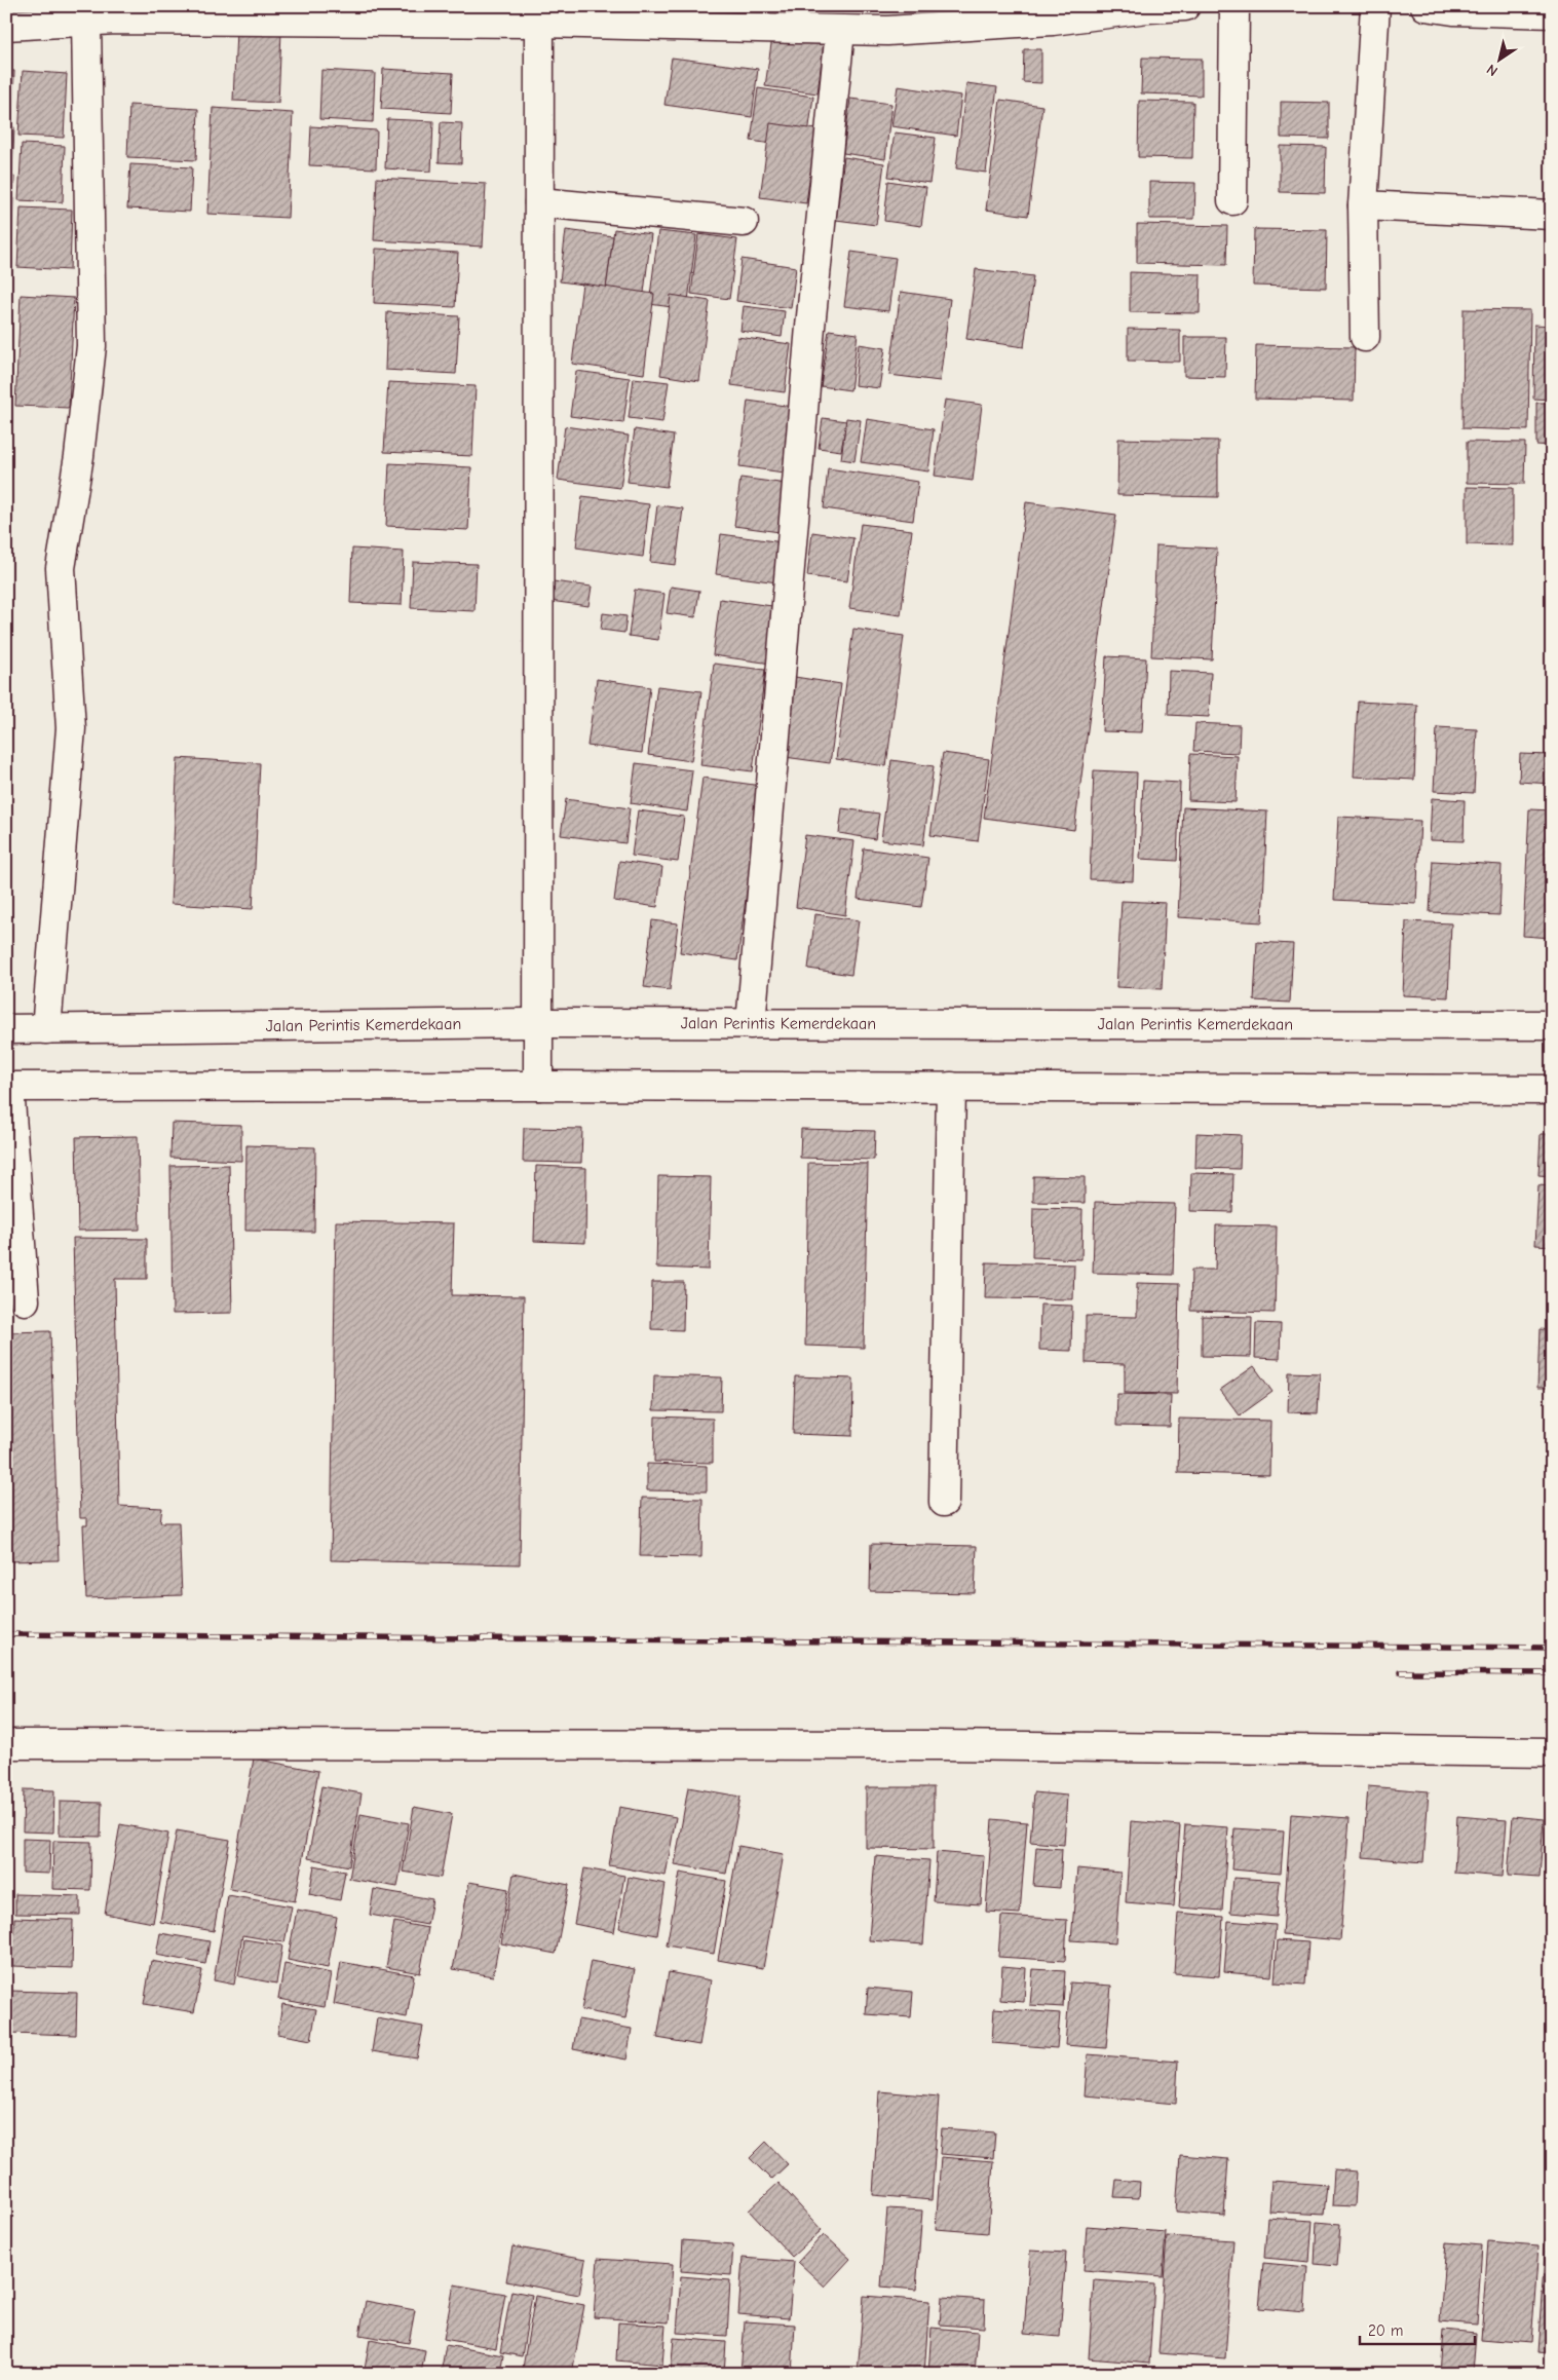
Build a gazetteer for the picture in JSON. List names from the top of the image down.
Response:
{
  "streets": {
    "street": ["Jalan Perintis Kemerdekaan"]
  },
  "scale_bar": "20 m",
  "north": "bottom left"
}
